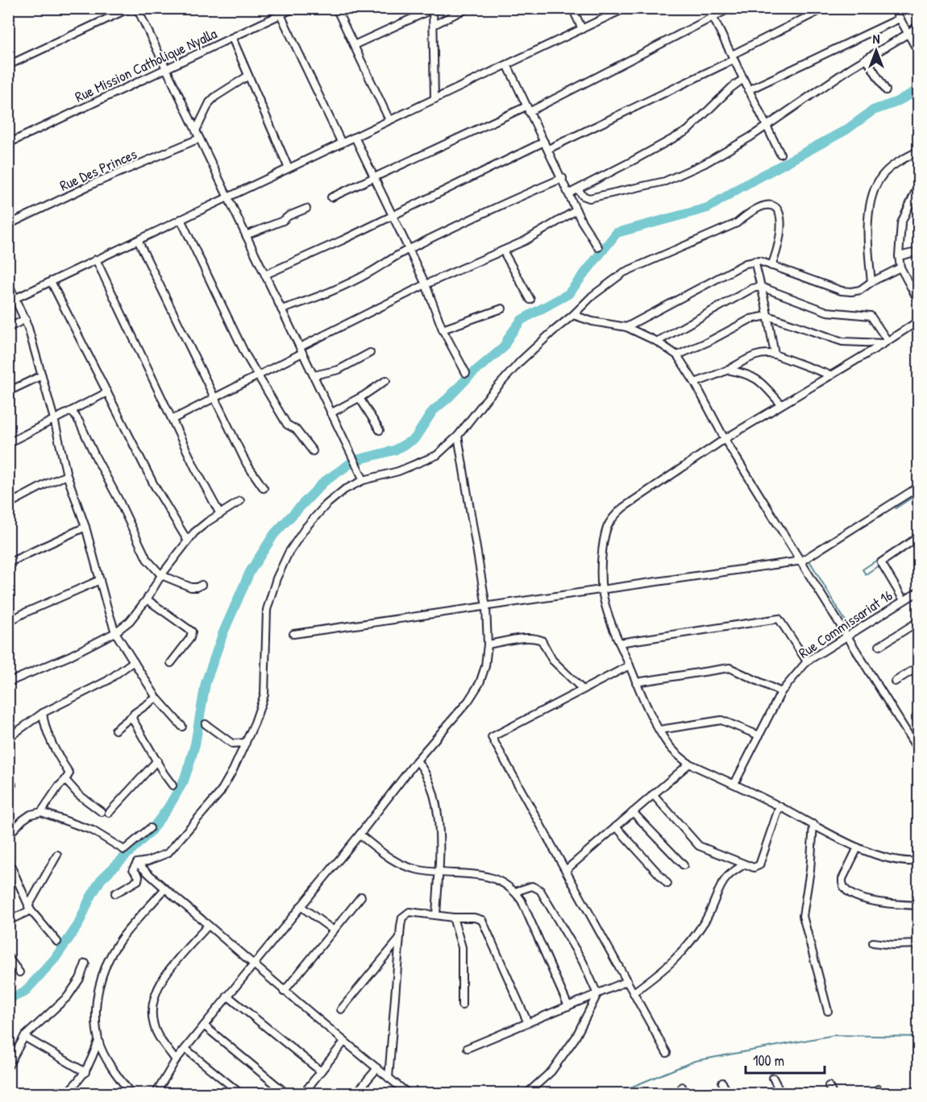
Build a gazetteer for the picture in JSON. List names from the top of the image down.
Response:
{
  "streets": {
    "street": ["Rue Mission Catholique Nyalla", "Rue Des Princes", "Rue Commissariat 16"]
  },
  "scale_bar": "100 m",
  "north": "top"
}
